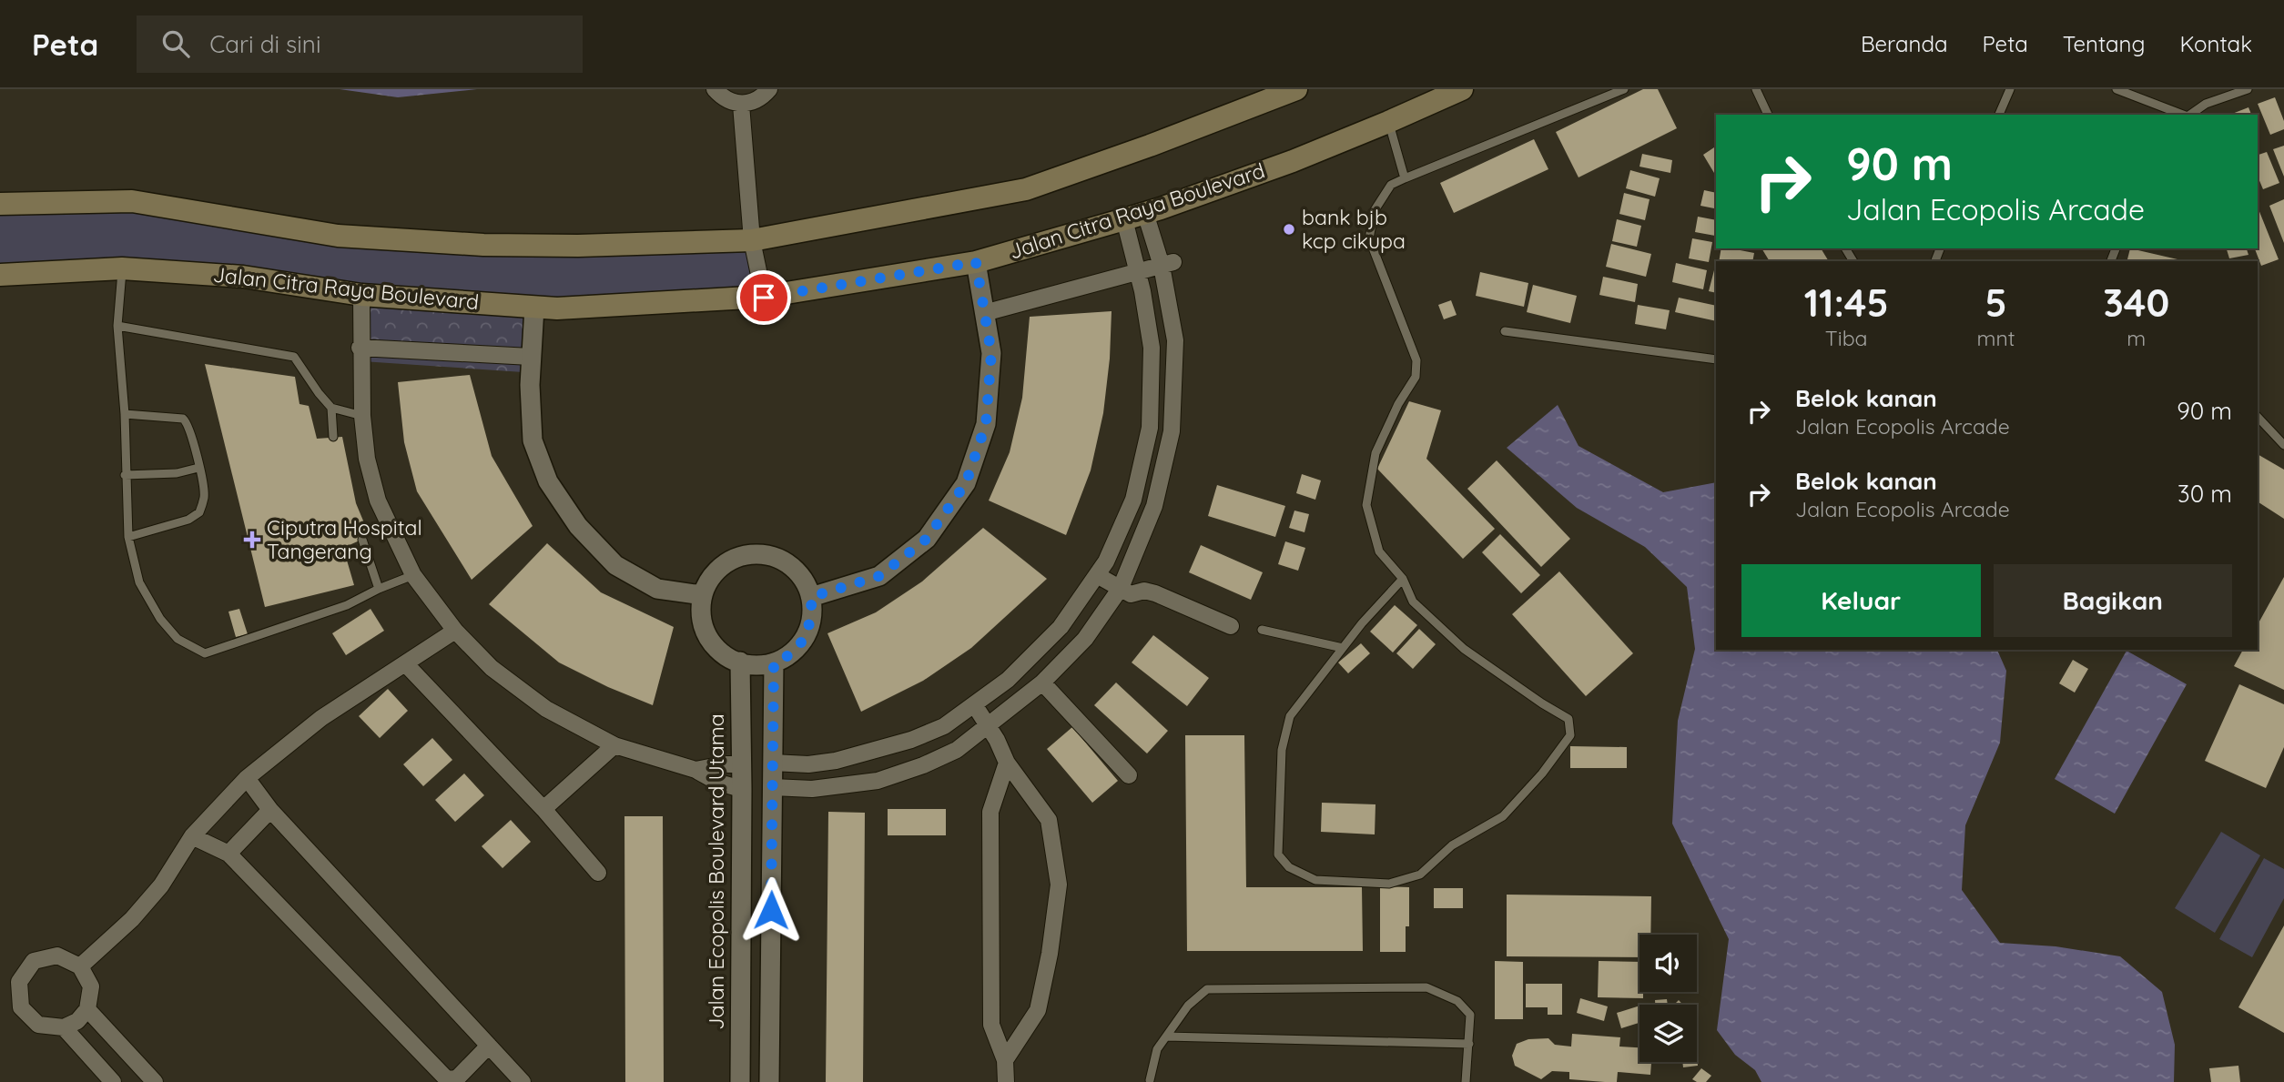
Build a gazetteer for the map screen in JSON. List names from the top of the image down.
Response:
{
  "streets": {
    "main road": ["Jalan Citra Raya Boulevard"],
    "street": ["Jalan Ecopolis Boulevard Utama"]
  },
  "places": {
    "other": ["bank bjb kcp cikupa"],
    "health": ["Ciputra Hospital Tangerang"]
  },
  "page": {
    "header": "Peta",
    "search": "Cari di sini",
    "nav": [
      "Beranda",
      "Peta",
      "Tentang",
      "Kontak"
    ],
    "turn": ["90 m", "Jalan Ecopolis Arcade"],
    "eta": [
      "11:45",
      "Tiba",
      "5",
      "mnt",
      "340",
      "m"
    ],
    "list": [
      {
        "name": "Belok kanan",
        "note": "Jalan Ecopolis Arcade",
        "value": "90 m"
      },
      {
        "name": "Belok kanan",
        "note": "Jalan Ecopolis Arcade",
        "value": "30 m"
      }
    ],
    "buttons": ["Keluar", "Bagikan"]
  }
}
